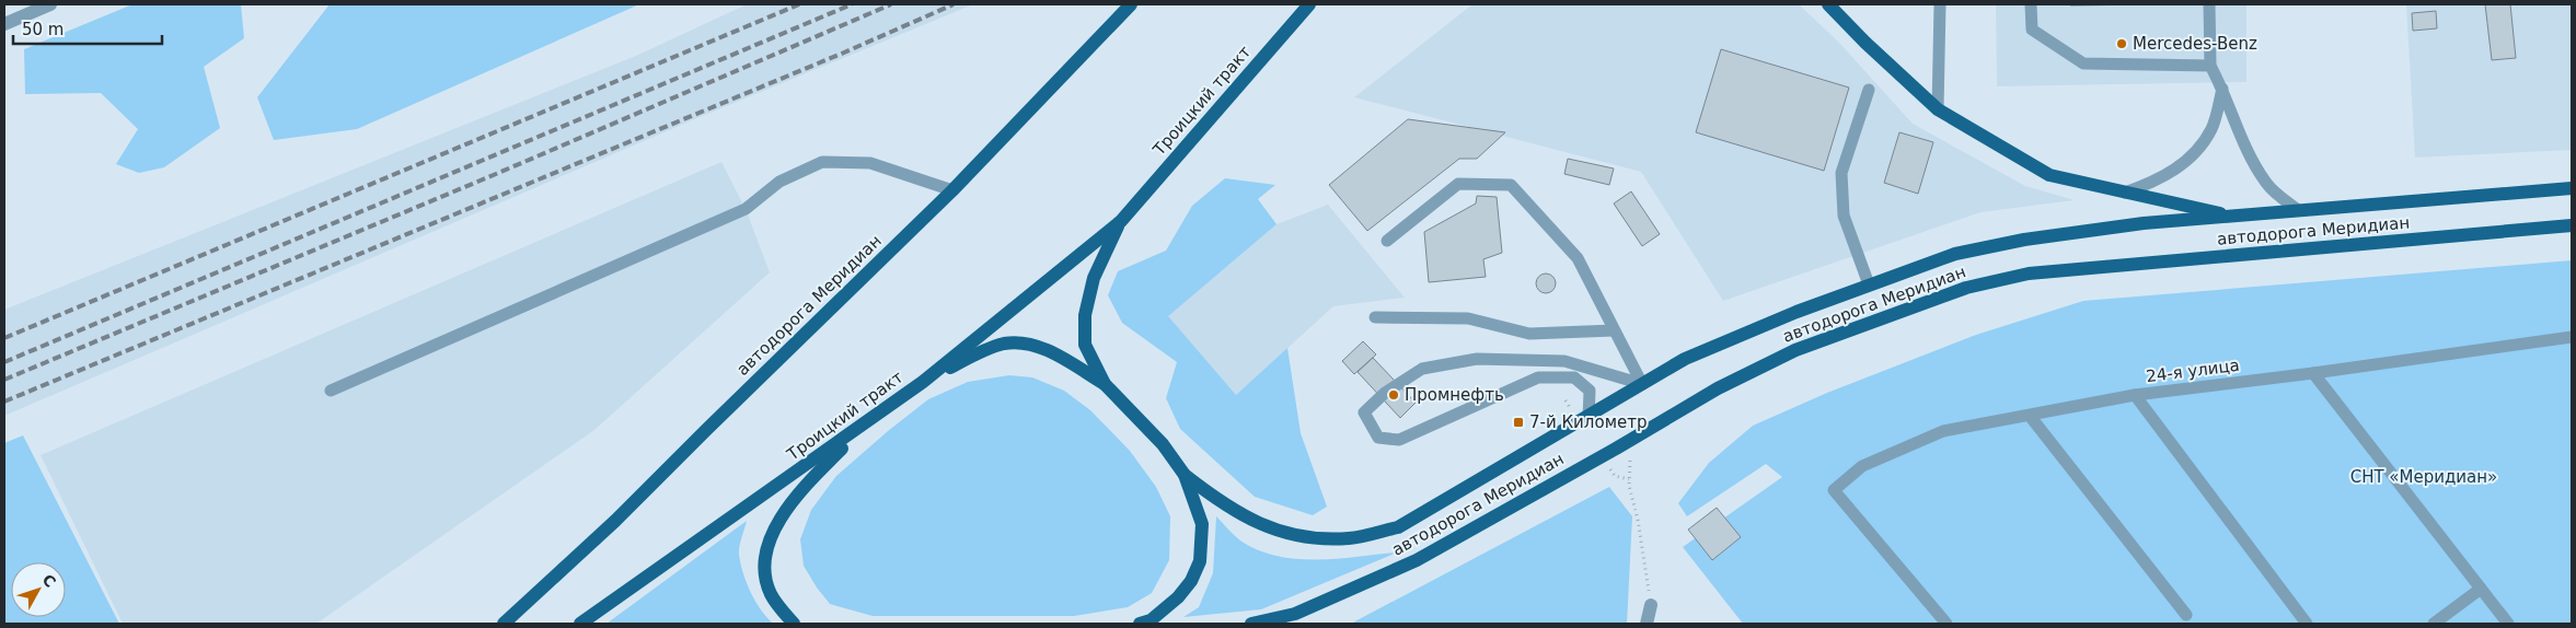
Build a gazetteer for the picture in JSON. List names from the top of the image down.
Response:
{
  "streets": {
    "main road": ["Троицкий тракт", "автодорога Меридиан"],
    "lane": ["24-я улица"]
  },
  "crossings": [
    ["Троицкий тракт", "автодорога Меридиан"]
  ],
  "parks": ["СНТ «Меридиан»"],
  "places": {
    "other": ["Mercedes-Benz", "Промнефть"],
    "transit": ["7-й Километр"]
  },
  "scale_bar": "50 m",
  "north": "top right"
}
